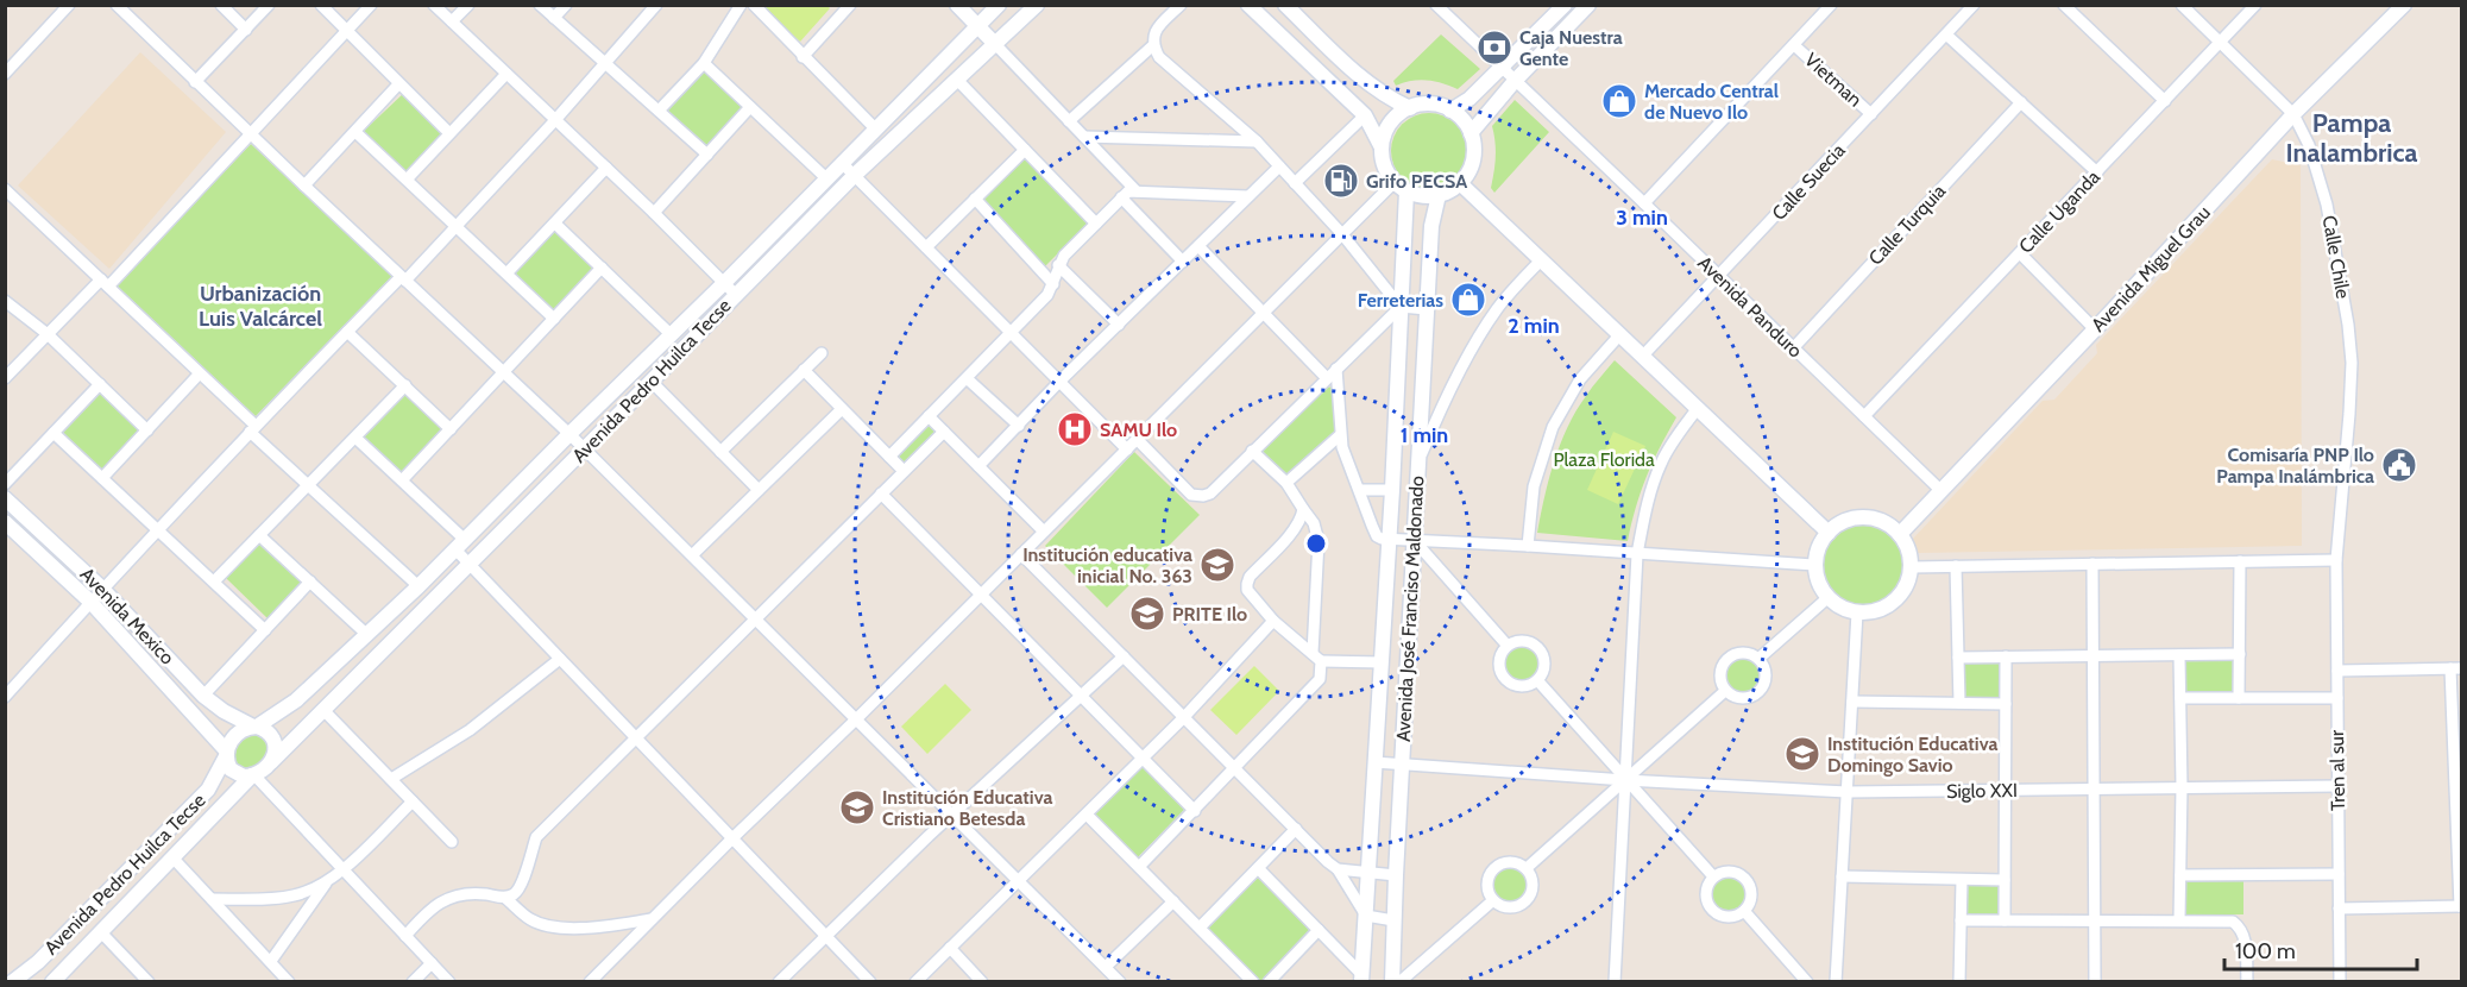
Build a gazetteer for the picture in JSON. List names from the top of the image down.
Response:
{
  "streets": {
    "street": [
      "Vietman",
      "Calle Suecia",
      "Calle Uganda",
      "Calle Turquia",
      "Calle Chile",
      "Avenida Miguel Grau",
      "Avenida Panduro",
      "Avenida Pedro Huilca Tecse",
      "Avenida José Franciso Maldonado",
      "Avenida Mexico",
      "Tren al sur",
      "Siglo XXI"
    ]
  },
  "crossings": [
    ["Vietman", "Calle Suecia"],
    ["Calle Suecia", "Avenida Panduro"],
    ["Calle Uganda", "Calle Chile"],
    ["Calle Uganda", "Avenida Panduro"],
    ["Calle Turquia", "Avenida Panduro"],
    ["Calle Chile", "Avenida Miguel Grau"],
    ["Calle Chile", "Tren al sur"],
    ["Avenida Miguel Grau", "Avenida Panduro"],
    ["Avenida Pedro Huilca Tecse", "Avenida Mexico"],
    ["Avenida José Franciso Maldonado", "Siglo XXI"],
    ["Tren al sur", "Siglo XXI"]
  ],
  "districts": ["Pampa Inalambrica", "Urbanización Luis Valcárcel"],
  "parks": ["Plaza Florida"],
  "places": {
    "bank": ["Caja Nuestra Gente"],
    "shop": ["Mercado Central de Nuevo Ilo", "Ferreterias"],
    "fuel station": ["Grifo PECSA"],
    "hospital": ["SAMU Ilo"],
    "public building": ["Comisaría PNP Ilo Pampa Inalámbrica"],
    "school or university": [
      "Institución educativa inicial No. 363",
      "PRITE Ilo",
      "Institución Educativa Domingo Savio",
      "Institución Educativa Cristiano Betesda"
    ]
  },
  "scale_bar": "100 m",
  "rings": ["3 min", "2 min", "1 min"]
}
